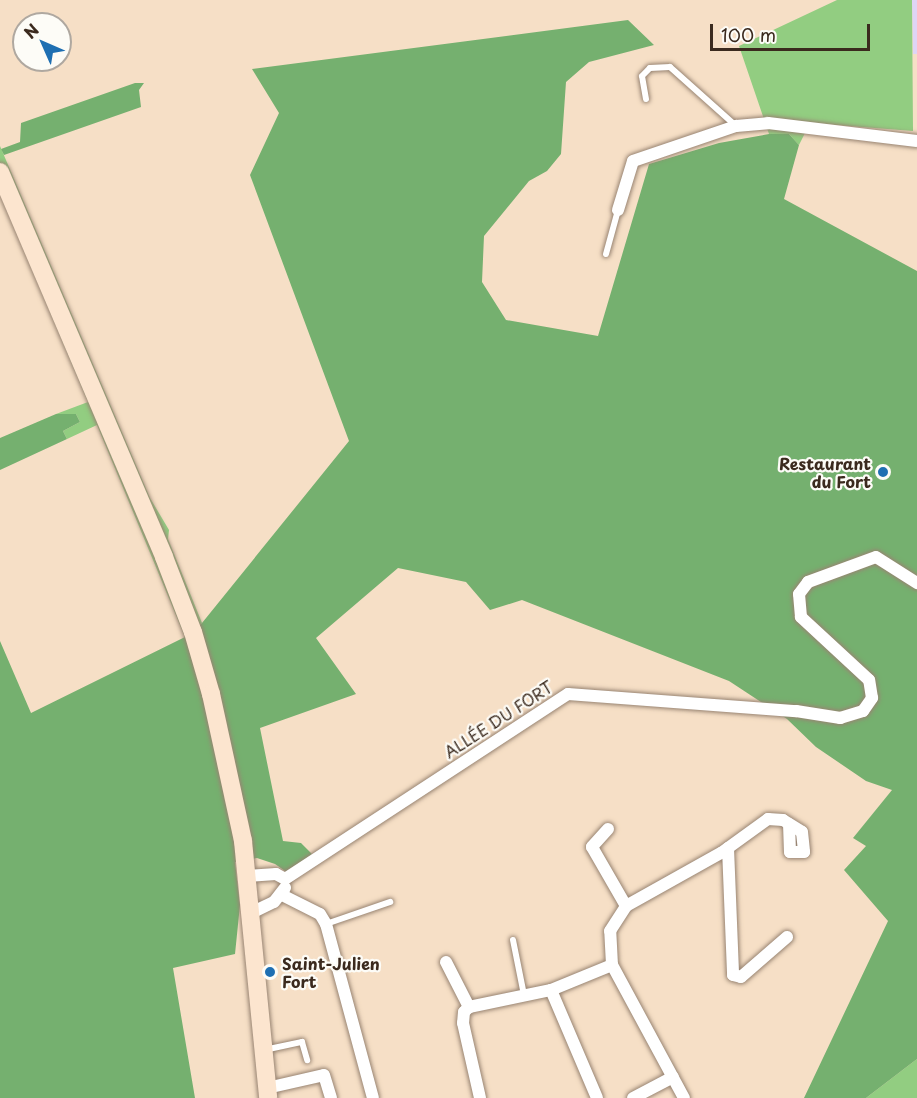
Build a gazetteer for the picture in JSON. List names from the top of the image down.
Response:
{
  "streets": {
    "street": ["ALLÉE DU FORT"]
  },
  "places": ["Restaurant du Fort", "Saint-Julien Fort"],
  "scale_bar": "100 m",
  "north": "top left"
}
